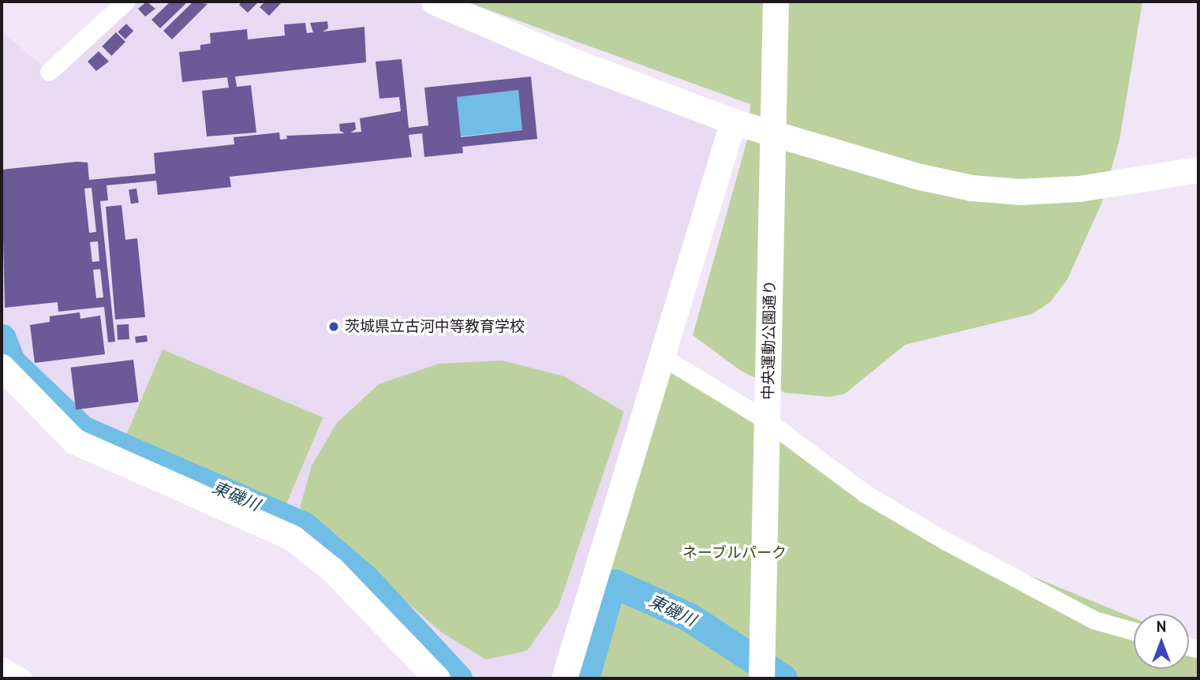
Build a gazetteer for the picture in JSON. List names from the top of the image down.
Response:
{
  "streets": {
    "street": ["中央運動公園通り"]
  },
  "water": ["東磯川"],
  "parks": ["ネーブルパーク"],
  "places": ["茨城県立古河中等教育学校"],
  "north": "top"
}
